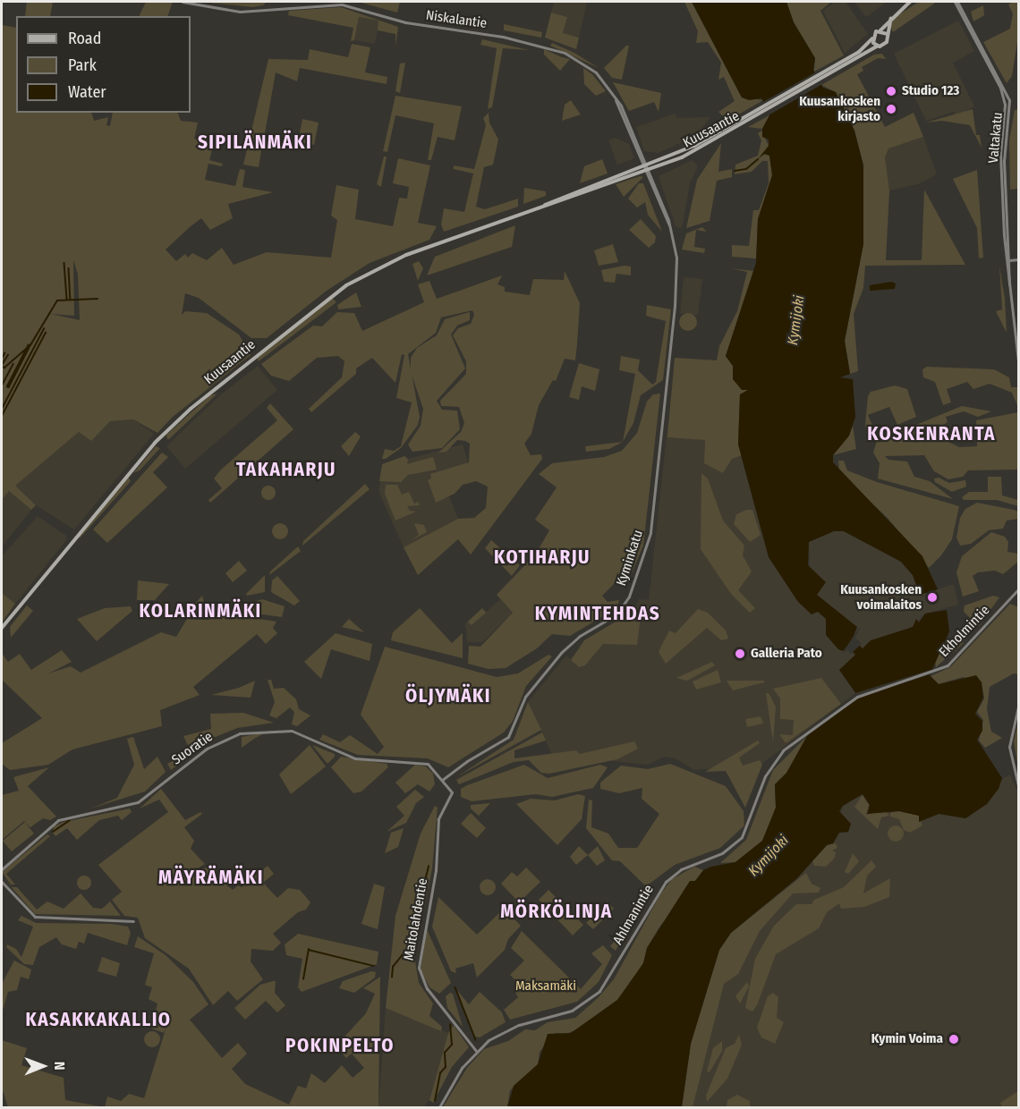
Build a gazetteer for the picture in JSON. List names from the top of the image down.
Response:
{
  "streets": {
    "main road": ["Kuusaantie"],
    "street": [
      "Niskalantie",
      "Valtakatu",
      "Kyminkatu",
      "Ekholmintie",
      "Suoratie",
      "Ahlmanintie",
      "Maitolahdentie"
    ]
  },
  "crossings": [
    ["Niskalantie", "Kuusaantie"],
    ["Niskalantie", "Kyminkatu"],
    ["Kuusaantie", "Kyminkatu"],
    ["Kyminkatu", "Suoratie"],
    ["Kyminkatu", "Maitolahdentie"],
    ["Ekholmintie", "Ahlmanintie"],
    ["Suoratie", "Maitolahdentie"],
    ["Ahlmanintie", "Maitolahdentie"]
  ],
  "districts": [
    "SIPILÄNMÄKI",
    "KOSKENRANTA",
    "TAKAHARJU",
    "KOTIHARJU",
    "KOLARINMÄKI",
    "KYMINTEHDAS",
    "ÖLJYMÄKI",
    "MÄYRÄMÄKI",
    "MÖRKÖLINJA",
    "KASAKKAKALLIO",
    "POKINPELTO"
  ],
  "water": ["Kymijoki"],
  "parks": ["Maksamäki"],
  "places": [
    "Studio 123",
    "Kuusankosken kirjasto",
    "Kuusankosken voimalaitos",
    "Galleria Pato",
    "Kymin Voima"
  ],
  "legend": ["Road", "Park", "Water"],
  "north": "right"
}
